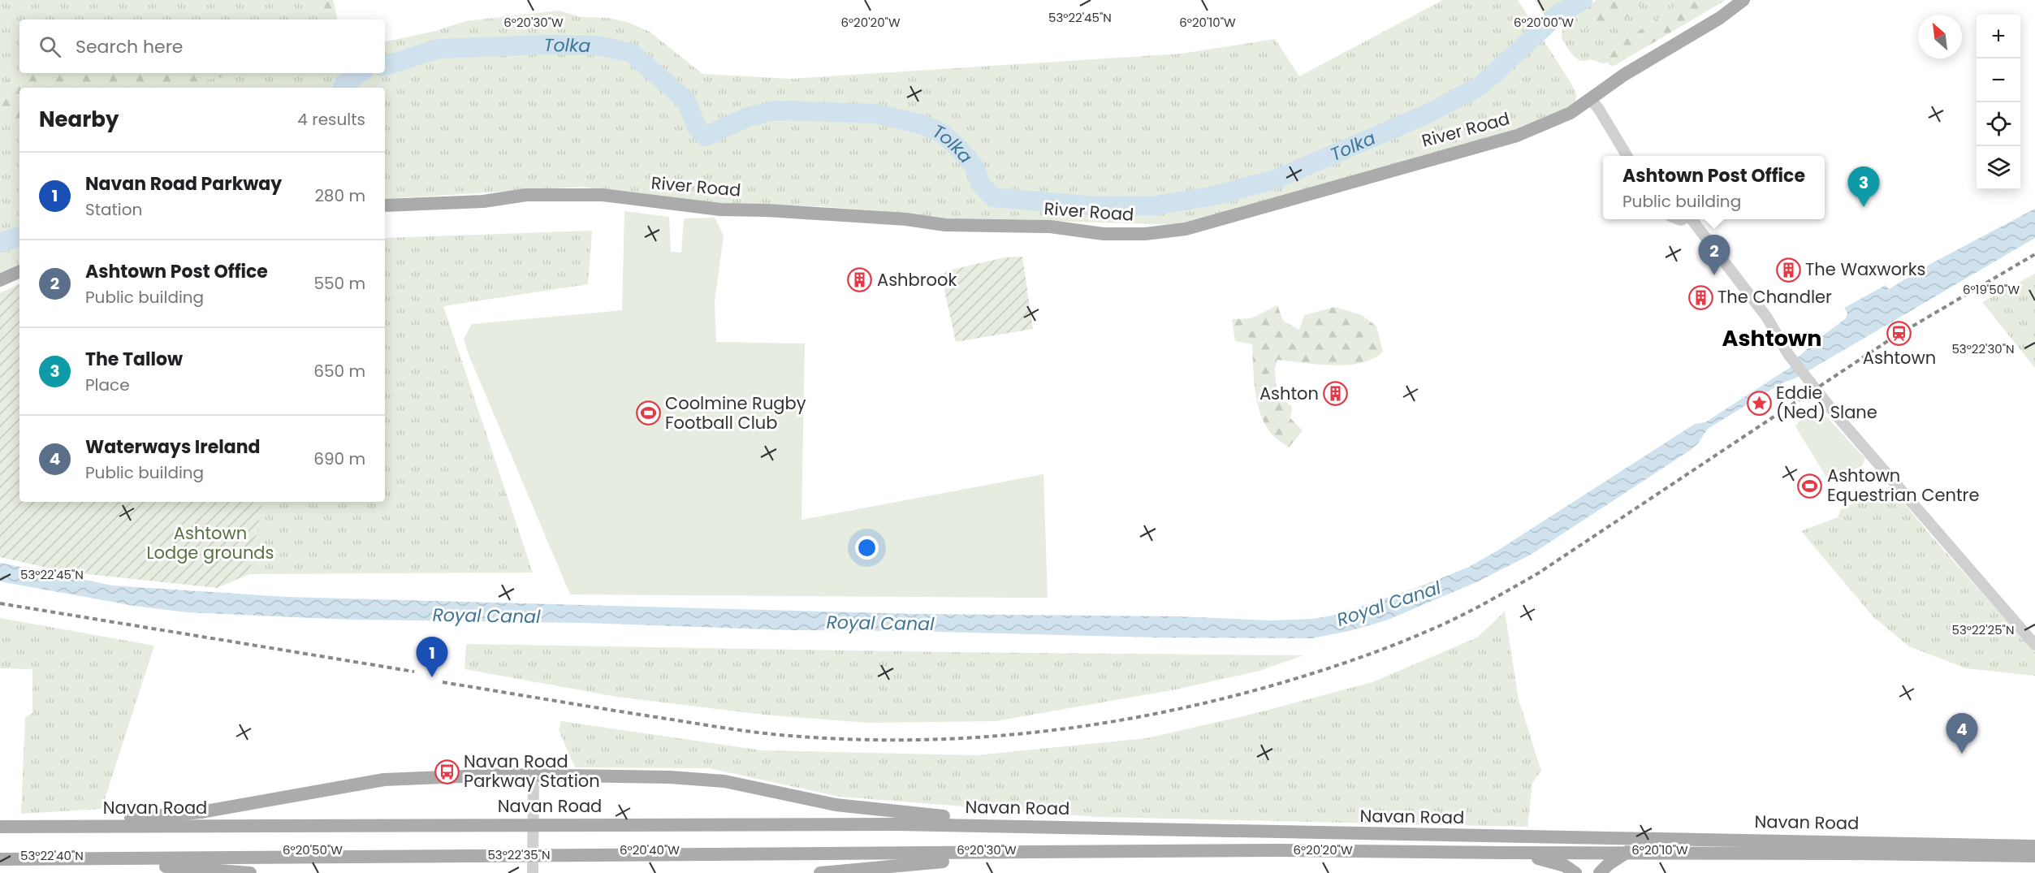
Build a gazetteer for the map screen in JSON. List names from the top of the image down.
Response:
{
  "streets": {
    "main road": ["River Road", "Navan Road"]
  },
  "districts": ["Ashtown"],
  "water": ["Tolka", "Royal Canal"],
  "parks": ["Ashtown Lodge grounds"],
  "places": {
    "building": [
      "The Waxworks",
      "Ashbrook",
      "The Chandler",
      "Ashton"
    ],
    "station": ["Ashtown"],
    "place": ["Eddie (Ned) Slane"],
    "sports": ["Coolmine Rugby Football Club", "Ashtown Equestrian Centre"],
    "bus stop": ["Navan Road Parkway Station"]
  },
  "north": "top left",
  "page": {
    "map_buttons": ["+", "−"],
    "search": "Search here",
    "heading": ["Nearby", "4 results"],
    "list": [
      {
        "mark": "1",
        "name": "Navan Road Parkway",
        "note": "Station",
        "value": "280 m"
      },
      {
        "mark": "2",
        "name": "Ashtown Post Office",
        "note": "Public building",
        "value": "550 m"
      },
      {
        "mark": "3",
        "name": "The Tallow",
        "note": "Place",
        "value": "650 m"
      },
      {
        "mark": "4",
        "name": "Waterways Ireland",
        "note": "Public building",
        "value": "690 m"
      }
    ],
    "popup": ["Ashtown Post Office", "Public building"],
    "pins": [
      "3",
      "2",
      "1",
      "4"
    ]
  },
  "coordinates": [
    "53°22'45\"N",
    "6°20'30\"W",
    "6°20'20\"W",
    "6°20'10\"W",
    "6°20'00\"W",
    "6°19'50\"W",
    "53°22'30\"N",
    "53°22'25\"N",
    "6°20'50\"W",
    "6°20'40\"W",
    "53°22'35\"N",
    "53°22'40\"N"
  ]
}
